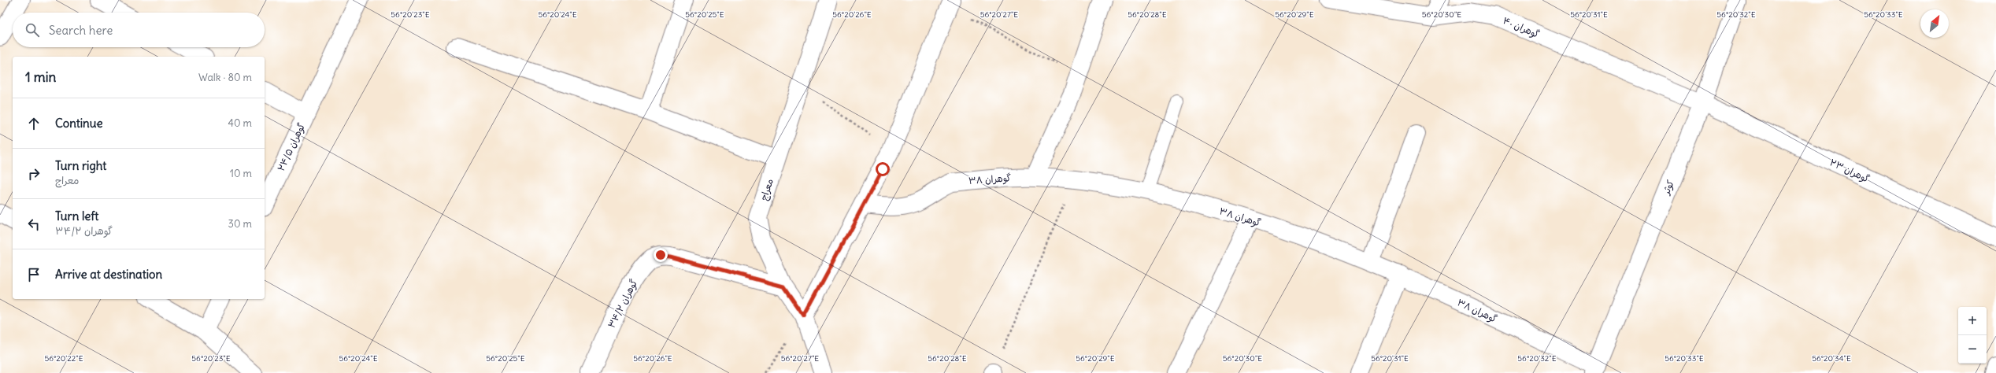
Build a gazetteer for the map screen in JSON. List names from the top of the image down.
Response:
{
  "streets": {
    "street": [
      "گوهران ۴۰",
      "گوهران ۲۴/۵",
      "گوهران ۲۳",
      "گوهران ۳۸",
      "کوثر",
      "معراج",
      "گوهران ۳۴/۲"
    ]
  },
  "crossings": [
    ["گوهران ۴۰", "گوهران ۲۳"],
    ["گوهران ۴۰", "کوثر"],
    ["گوهران ۲۳", "کوثر"],
    ["گوهران ۳۸", "کوثر"],
    ["معراج", "گوهران ۳۴/۲"]
  ],
  "north": "top right",
  "page": {
    "search": "Search here",
    "heading": ["1 min", "Walk · 80 m"],
    "list": [
      ["Continue", "40 m"],
      ["Turn right", "معراج", "10 m"],
      ["Turn left", "گوهران ۳۴/۲", "30 m"],
      "Arrive at destination"
    ],
    "map_buttons": ["+", "−"]
  },
  "coordinates": [
    "56°20'23\"E",
    "56°20'24\"E",
    "56°20'25\"E",
    "56°20'26\"E",
    "56°20'27\"E",
    "56°20'28\"E",
    "56°20'29\"E",
    "56°20'30\"E",
    "56°20'31\"E",
    "56°20'32\"E",
    "56°20'33\"E",
    "56°20'22\"E",
    "56°20'34\"E"
  ]
}
